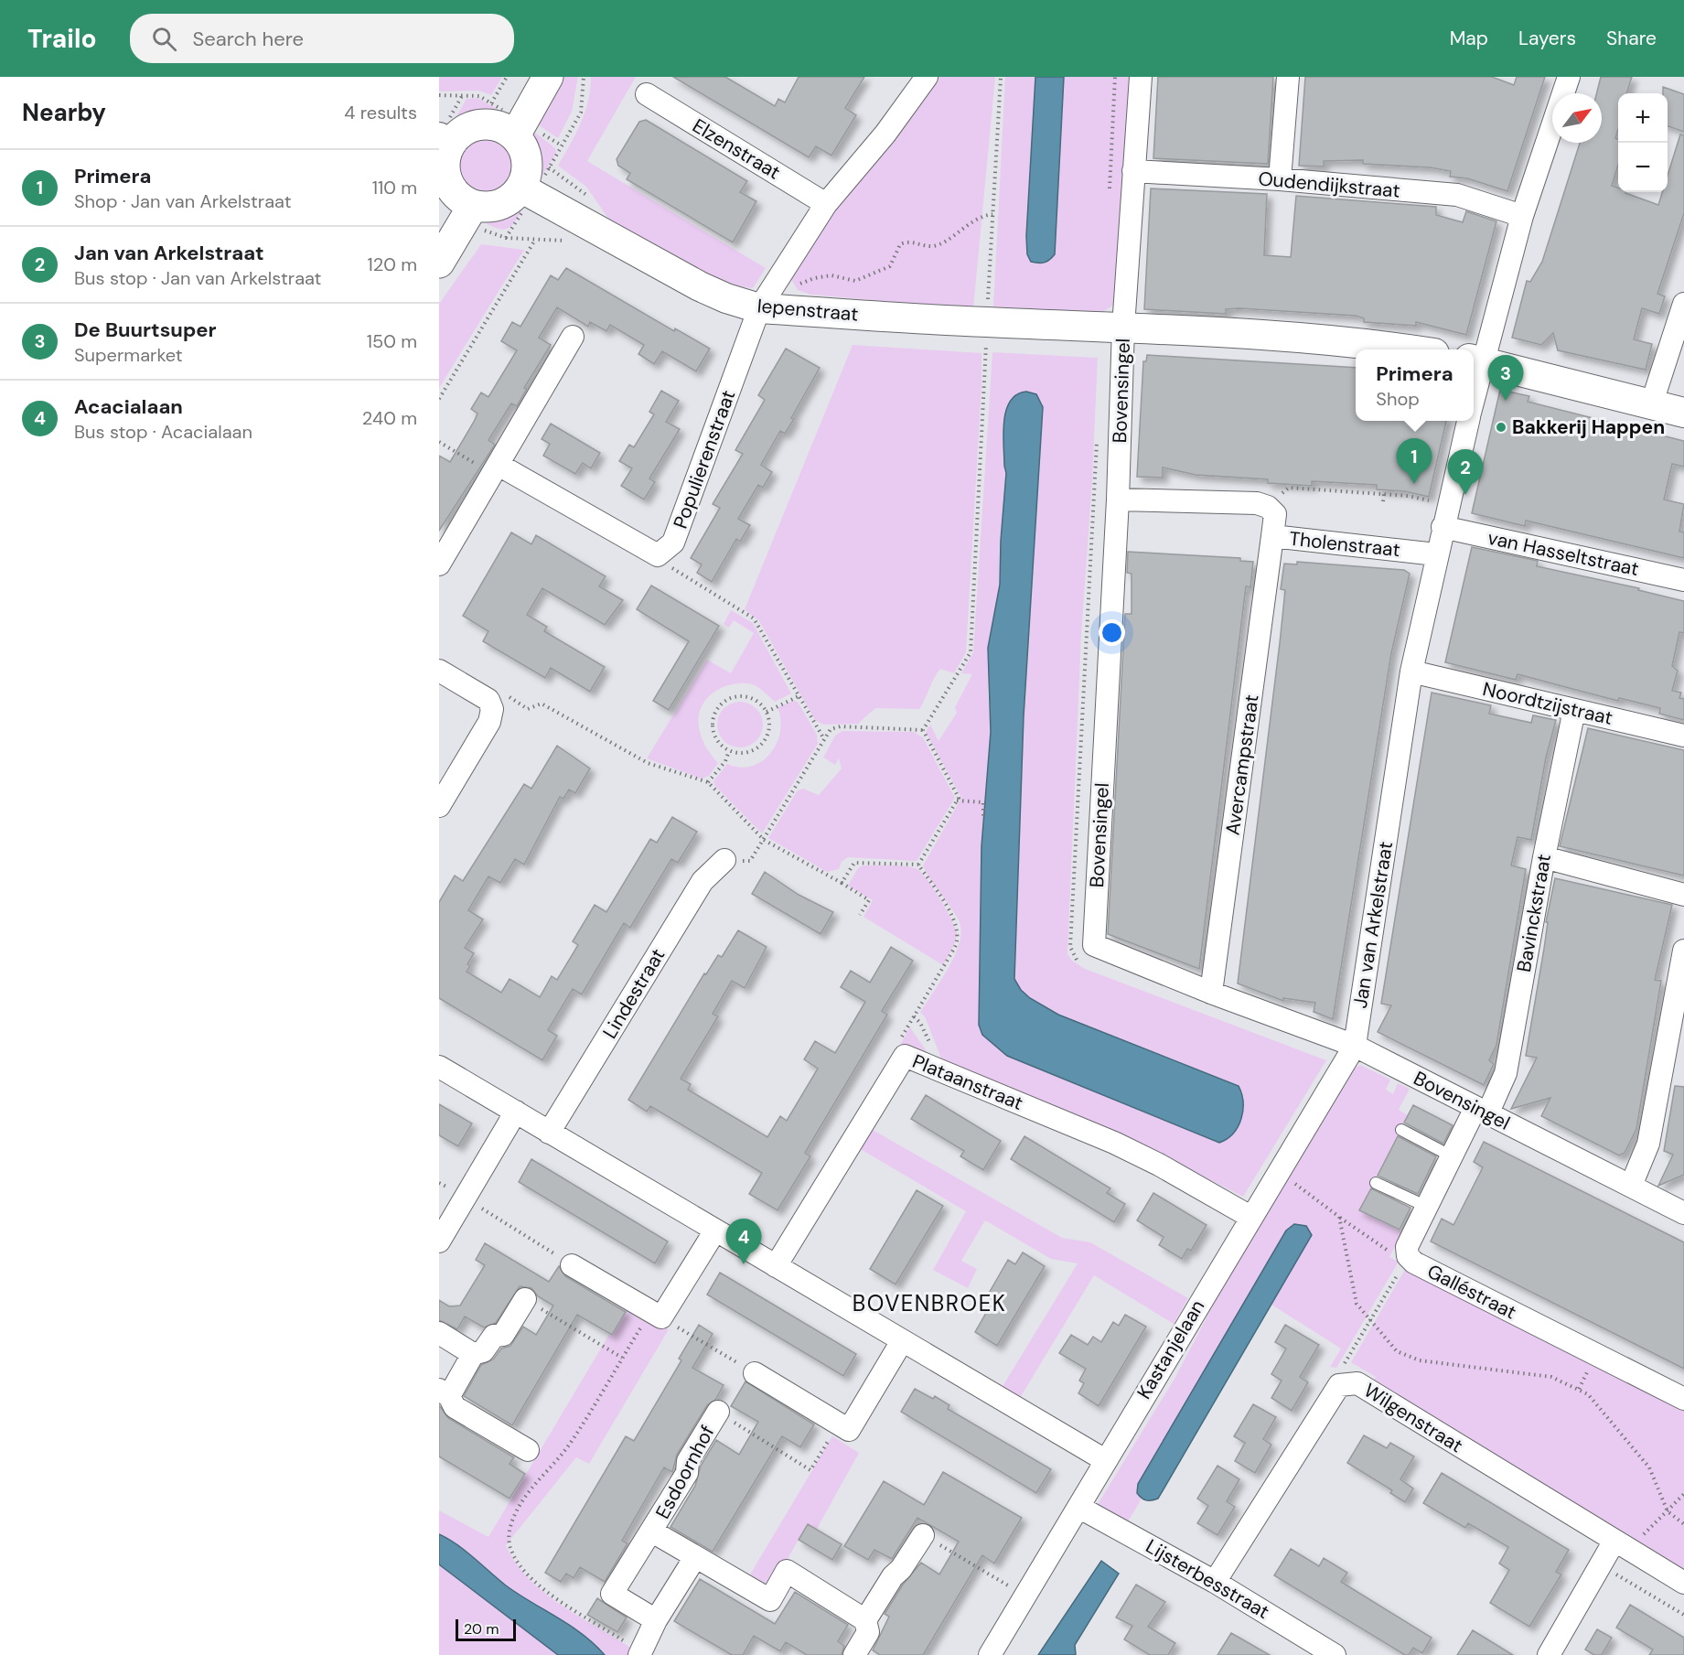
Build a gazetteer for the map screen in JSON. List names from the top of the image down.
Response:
{
  "streets": {
    "street": [
      "Elzenstraat",
      "Oudendijkstraat",
      "Iepenstraat",
      "Bovensingel",
      "Populierenstraat",
      "Tholenstraat",
      "van Hasseltstraat",
      "Noordtzijstraat",
      "Avercampstraat",
      "Bavinckstraat",
      "Jan van Arkelstraat",
      "Lindestraat",
      "Plataanstraat",
      "Galléstraat",
      "Kastanjelaan",
      "Wilgenstraat",
      "Esdoornhof",
      "Lijsterbesstraat"
    ]
  },
  "crossings": [
    ["Oudendijkstraat", "Bovensingel"],
    ["Oudendijkstraat", "Jan van Arkelstraat"],
    ["Iepenstraat", "Bovensingel"],
    ["Iepenstraat", "Populierenstraat"],
    ["Bovensingel", "Avercampstraat"],
    ["Bovensingel", "Bavinckstraat"],
    ["Bovensingel", "Jan van Arkelstraat"],
    ["Bovensingel", "Galléstraat"],
    ["Bovensingel", "Kastanjelaan"],
    ["Tholenstraat", "Avercampstraat"],
    ["Tholenstraat", "Jan van Arkelstraat"],
    ["van Hasseltstraat", "Jan van Arkelstraat"],
    ["Noordtzijstraat", "Bavinckstraat"],
    ["Noordtzijstraat", "Jan van Arkelstraat"],
    ["Bavinckstraat", "Galléstraat"],
    ["Jan van Arkelstraat", "Kastanjelaan"],
    ["Plataanstraat", "Kastanjelaan"],
    ["Kastanjelaan", "Lijsterbesstraat"],
    ["Wilgenstraat", "Lijsterbesstraat"]
  ],
  "districts": ["BOVENBROEK"],
  "places": ["Bakkerij Happen"],
  "scale_bar": "20 m",
  "north": "top right",
  "page": {
    "header": "Trailo",
    "search": "Search here",
    "nav": ["Map", "Layers", "Share"],
    "heading": ["Nearby", "4 results"],
    "map_buttons": ["+", "−"],
    "list": [
      {
        "mark": "1",
        "name": "Primera",
        "note": "Shop · Jan van Arkelstraat",
        "value": "110 m"
      },
      {
        "mark": "2",
        "name": "Jan van Arkelstraat",
        "note": "Bus stop · Jan van Arkelstraat",
        "value": "120 m"
      },
      {
        "mark": "3",
        "name": "De Buurtsuper",
        "note": "Supermarket",
        "value": "150 m"
      },
      {
        "mark": "4",
        "name": "Acacialaan",
        "note": "Bus stop · Acacialaan",
        "value": "240 m"
      }
    ],
    "popup": ["Primera", "Shop"],
    "pins": [
      "3",
      "1",
      "2",
      "4"
    ],
    "scale": "20 m"
  }
}
